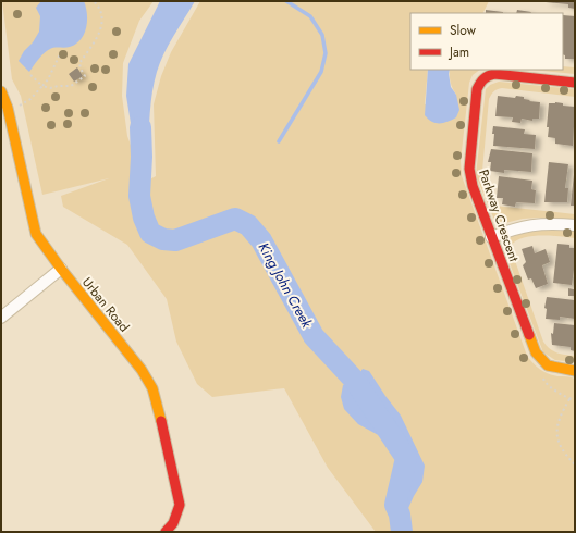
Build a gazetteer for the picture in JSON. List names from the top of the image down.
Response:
{
  "streets": {
    "street": ["Parkway Crescent", "Urban Road"]
  },
  "water": ["King John Creek"],
  "legend": ["Slow", "Jam"]
}
